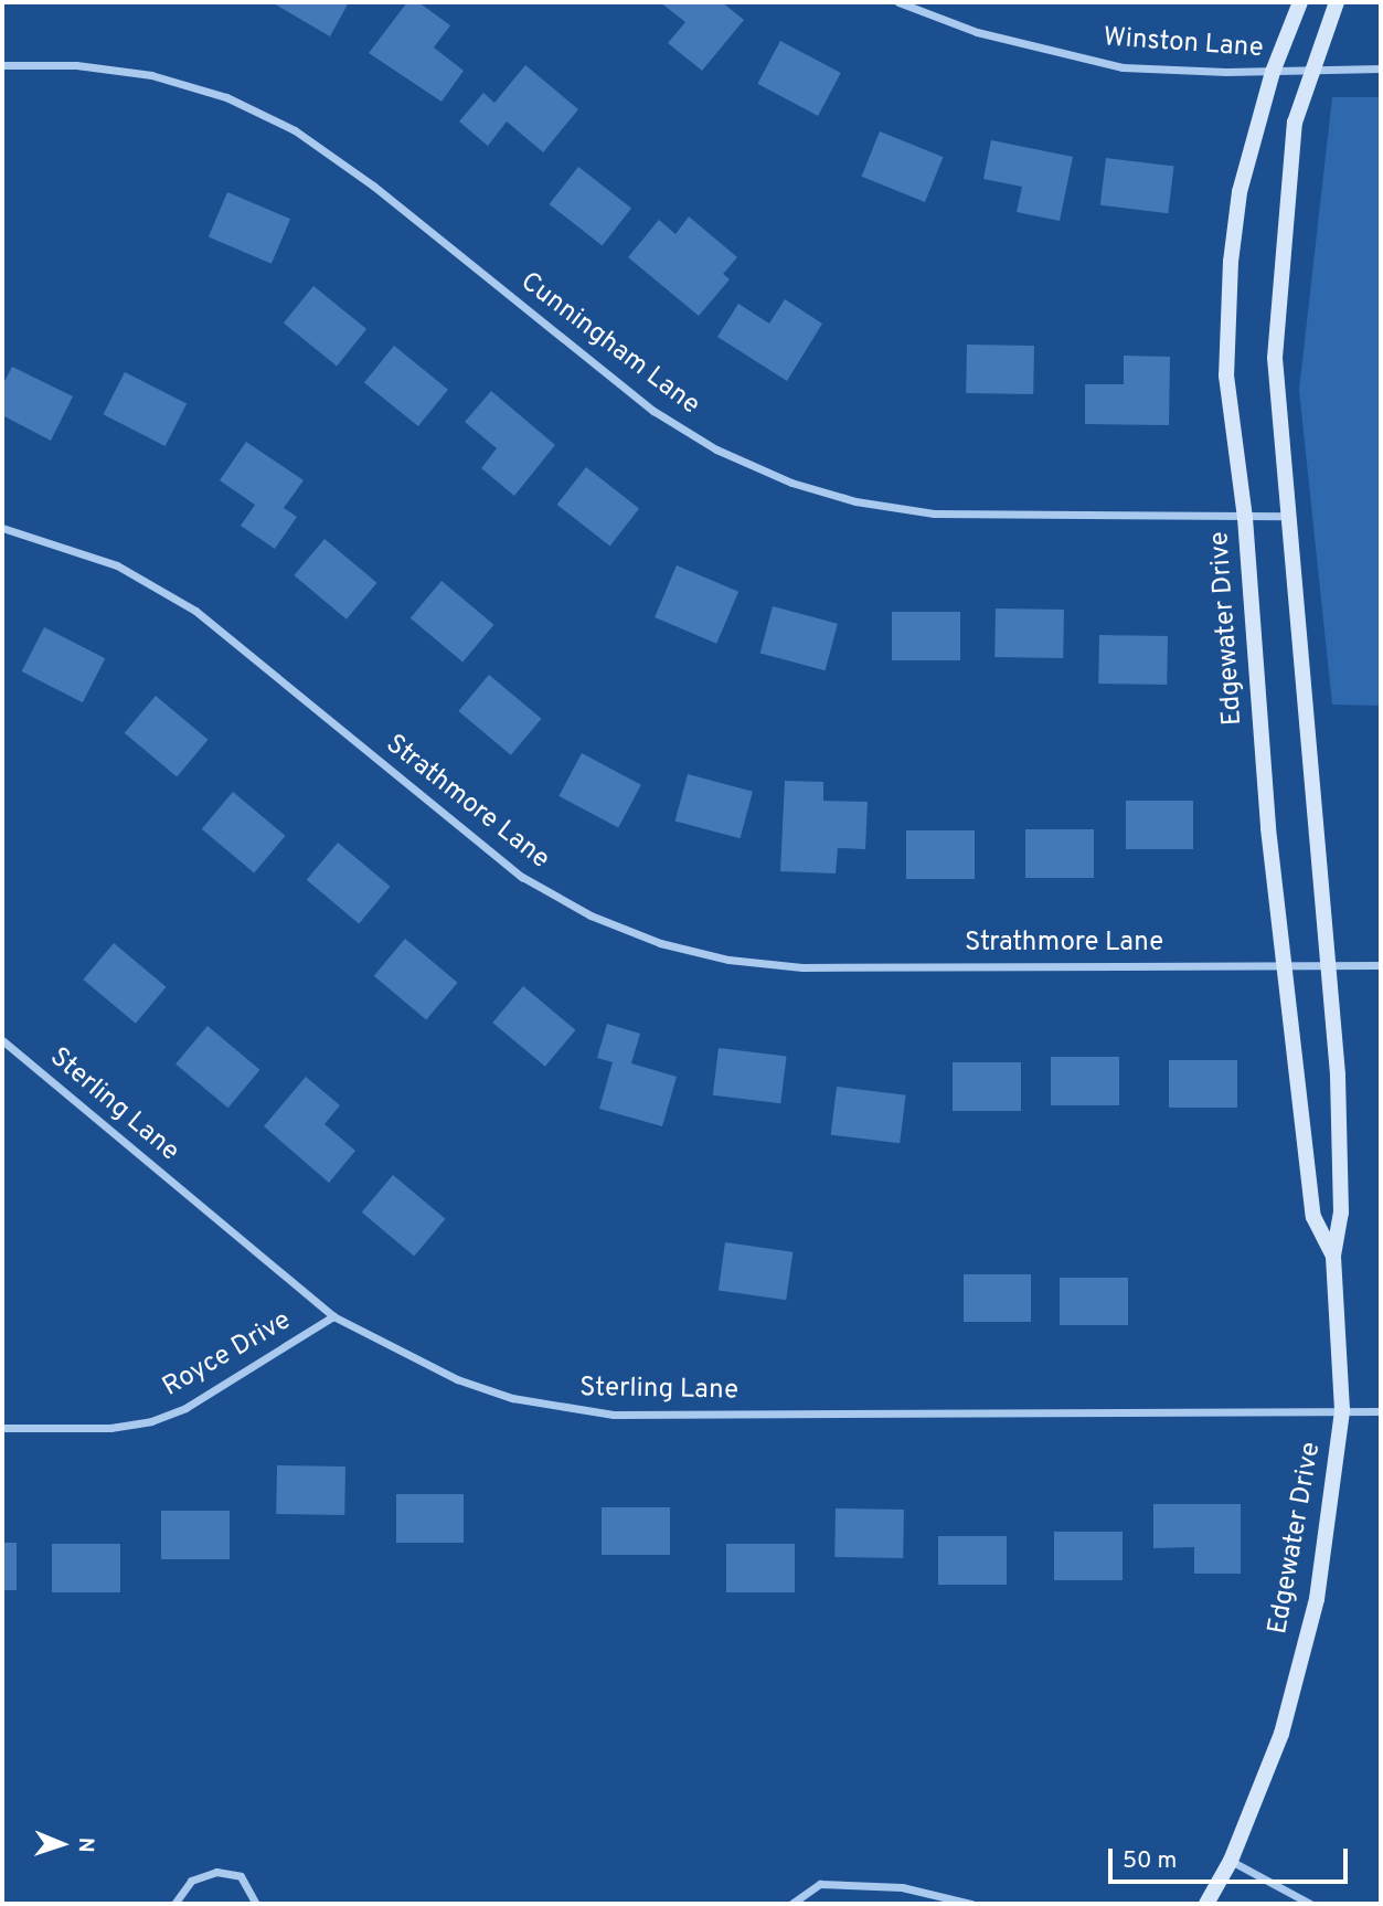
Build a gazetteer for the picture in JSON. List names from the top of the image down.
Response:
{
  "streets": {
    "street": [
      "Winston Lane",
      "Cunningham Lane",
      "Edgewater Drive",
      "Strathmore Lane",
      "Sterling Lane",
      "Royce Drive"
    ]
  },
  "crossings": [
    ["Winston Lane", "Edgewater Drive"],
    ["Cunningham Lane", "Edgewater Drive"],
    ["Edgewater Drive", "Strathmore Lane"],
    ["Edgewater Drive", "Sterling Lane"],
    ["Sterling Lane", "Royce Drive"]
  ],
  "scale_bar": "50 m",
  "north": "right"
}
